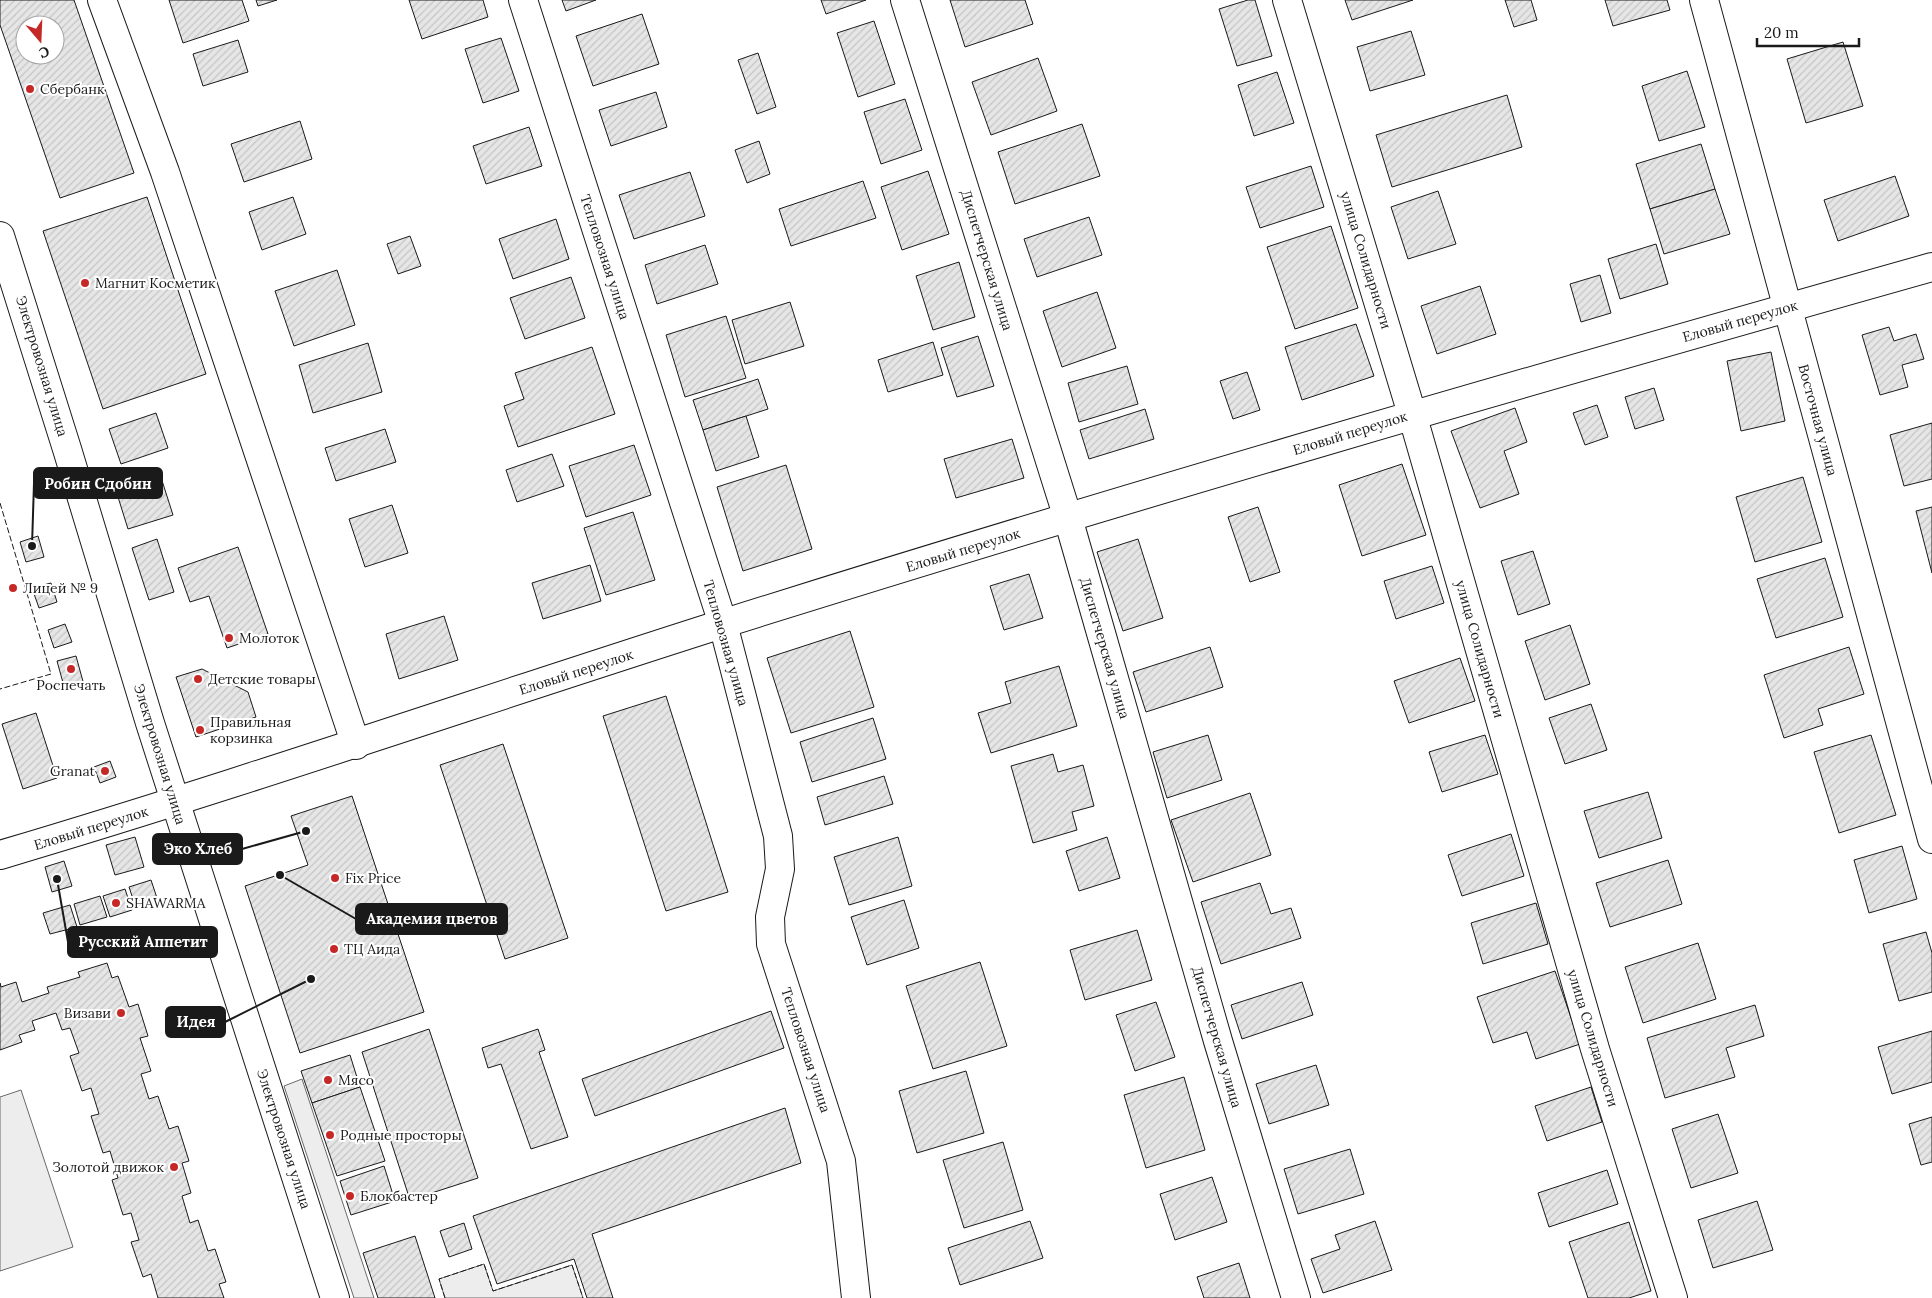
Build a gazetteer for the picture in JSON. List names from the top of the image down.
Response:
{
  "streets": {
    "street": [
      "Тепловозная улица",
      "Диспетчерская улица",
      "улица Солидарности",
      "Еловый переулок",
      "Электровозная улица",
      "Восточная улица"
    ]
  },
  "crossings": [
    ["Тепловозная улица", "Еловый переулок"],
    ["Диспетчерская улица", "Еловый переулок"],
    ["улица Солидарности", "Еловый переулок"],
    ["Еловый переулок", "Электровозная улица"],
    ["Еловый переулок", "Восточная улица"]
  ],
  "places": [
    "Сбербанк",
    "Магнит Косметик",
    "Робин Сдобин",
    "Лицей № 9",
    "Молоток",
    "Роспечать",
    "Детские товары",
    "Правильная корзинка",
    "Granat",
    "Эко Хлеб",
    "Академия цветов",
    "Fix Price",
    "Русский Аппетит",
    "SHAWARMA",
    "ТЦ Аида",
    "Идея",
    "Визави",
    "Мясо",
    "Родные просторы",
    "Золотой движок",
    "Блокбастер"
  ],
  "scale_bar": "20 m",
  "north": "bottom"
}
